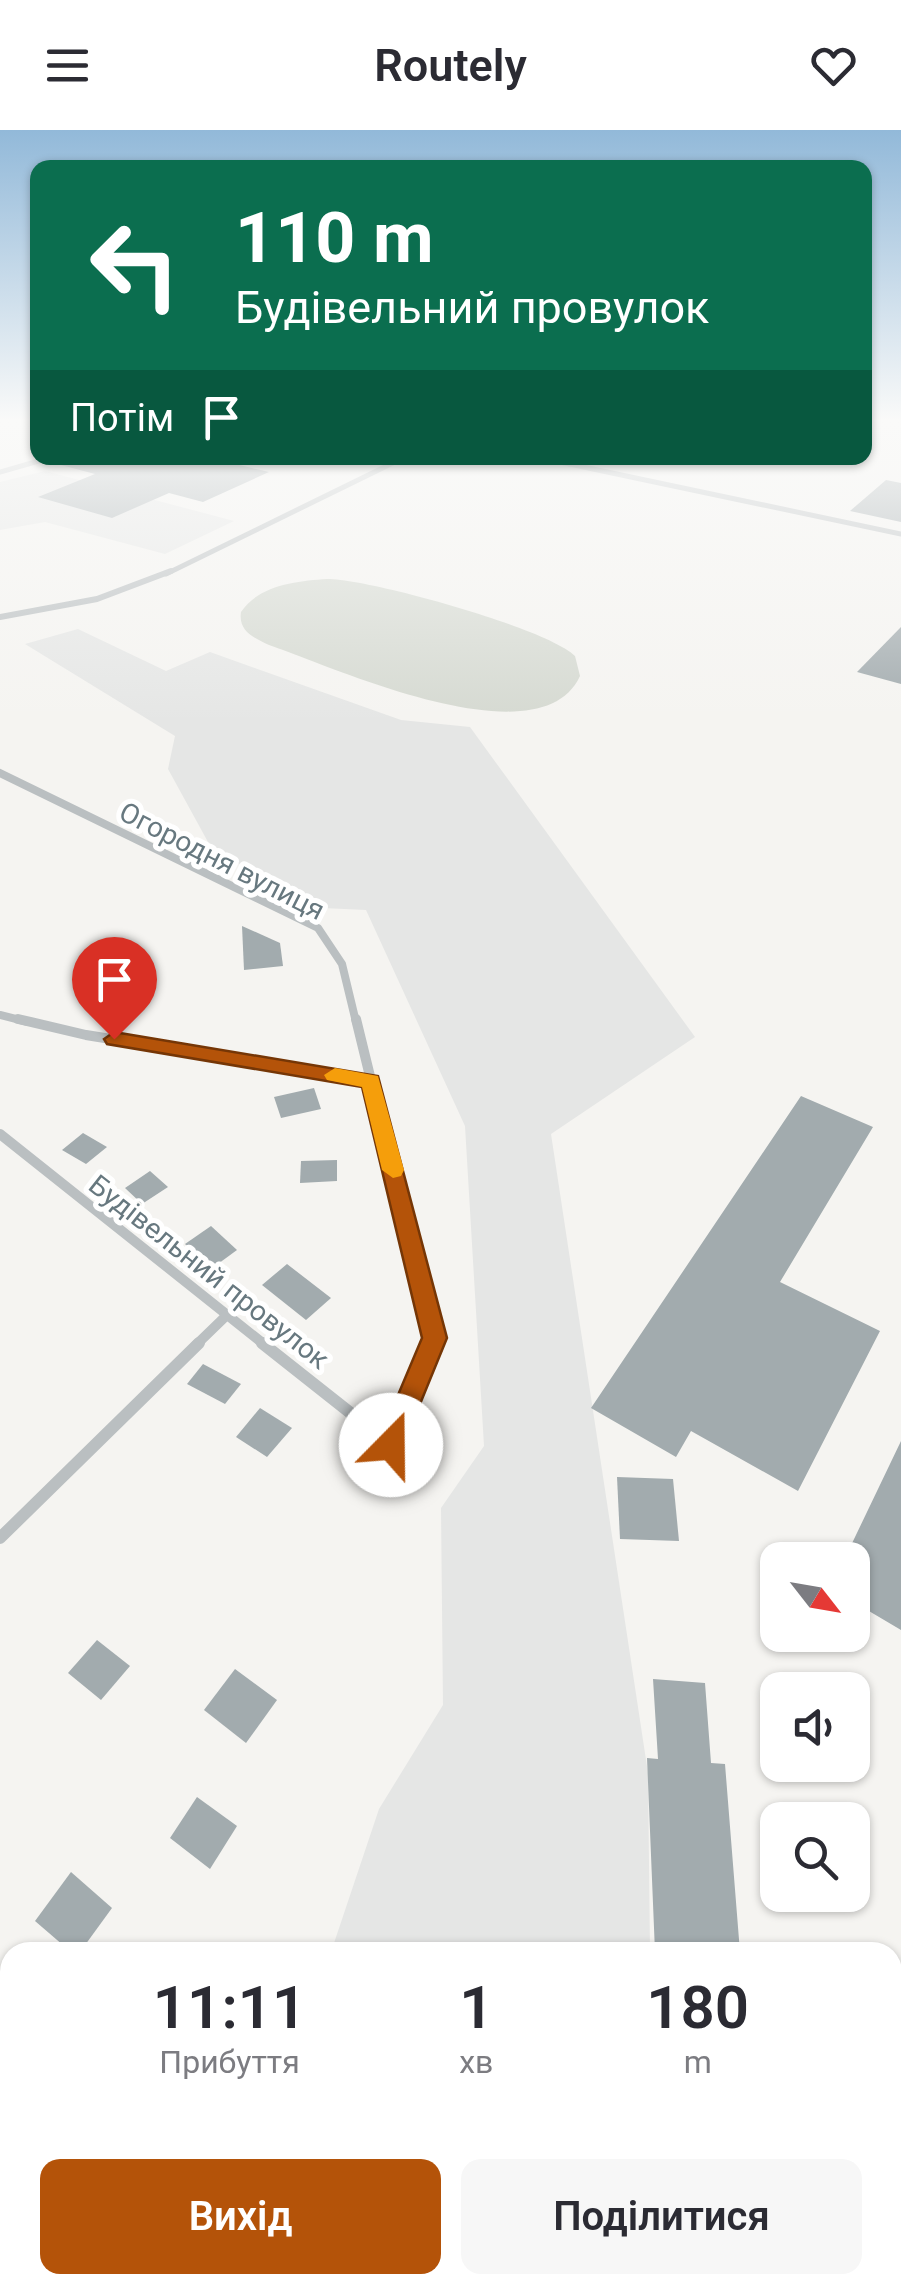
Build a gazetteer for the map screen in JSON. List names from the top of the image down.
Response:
{
  "streets": {
    "street": ["Огородня вулиця", "Будівельний провулок"]
  },
  "crossings": [
    ["Огородня вулиця", "Будівельний провулок"]
  ],
  "north": "bottom right",
  "page": {
    "header": "Routely",
    "turn": ["110 m", "Будівельний провулок"],
    "then": "Потім",
    "eta": [
      "11:11",
      "Прибуття",
      "1",
      "хв",
      "180",
      "m"
    ],
    "buttons": ["Вихід", "Поділитися"]
  }
}
